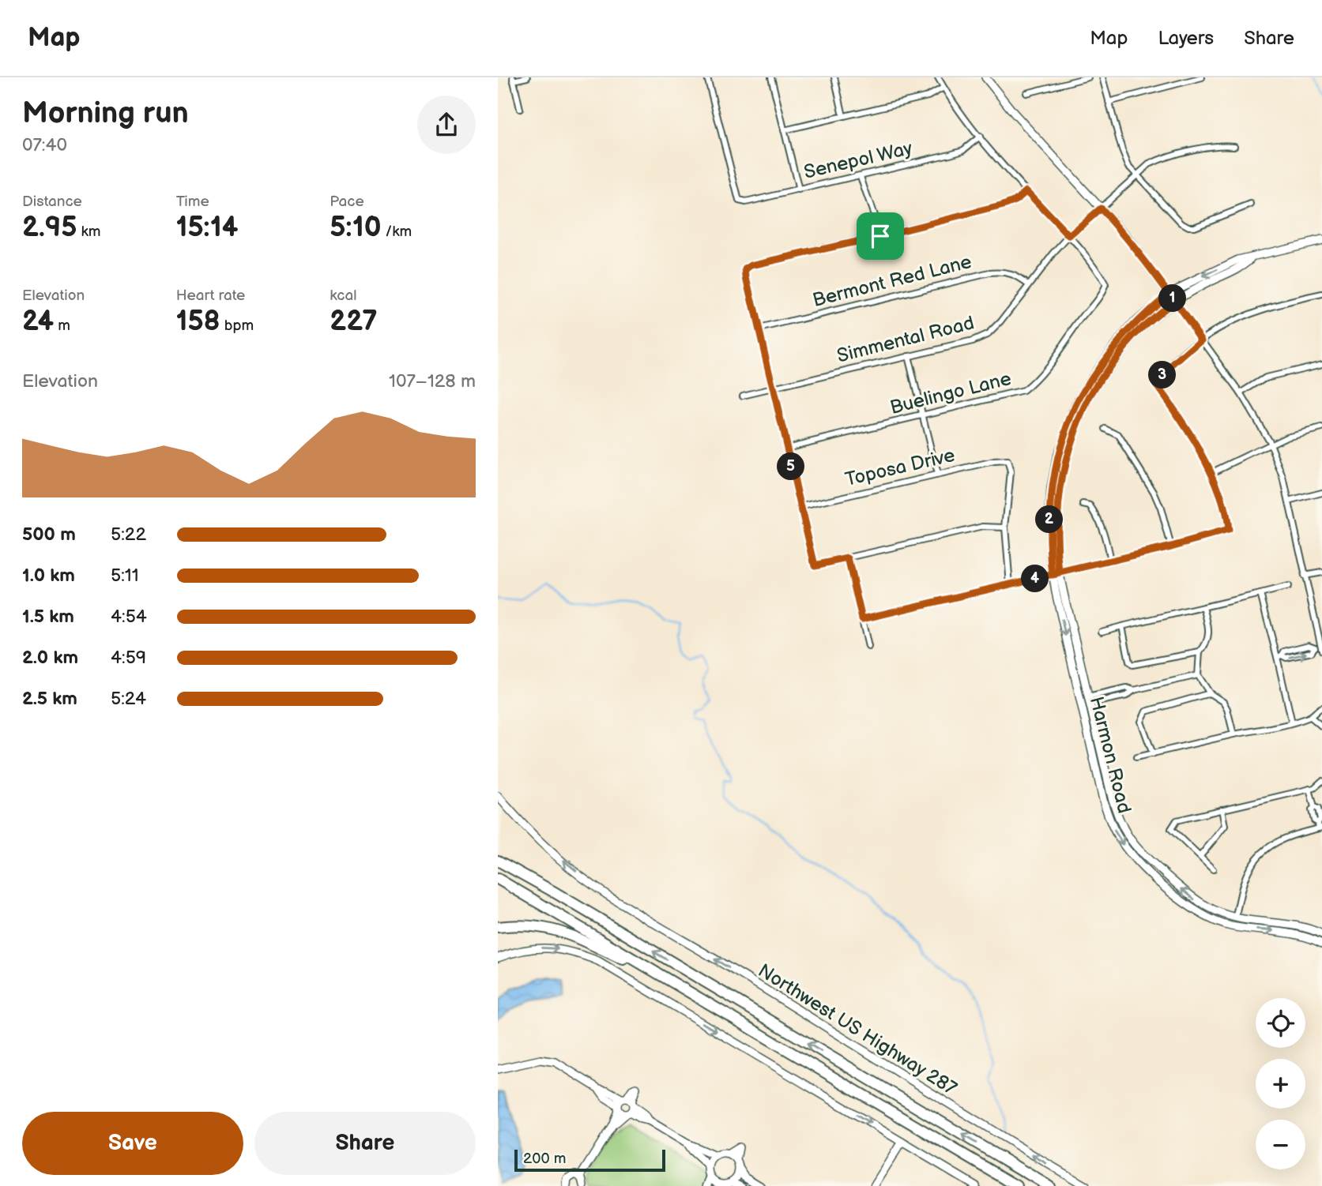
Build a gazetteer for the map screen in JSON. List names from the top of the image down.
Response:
{
  "streets": {
    "street": [
      "Senepol Way",
      "Bermont Red Lane",
      "Simmental Road",
      "Buelingo Lane",
      "Toposa Drive",
      "Harmon Road",
      "Northwest US Highway 287"
    ]
  },
  "crossings": [
    ["Bermont Red Lane", "Simmental Road"],
    ["Simmental Road", "Buelingo Lane"]
  ],
  "scale_bar": "200 m",
  "page": {
    "header": "Map",
    "nav": ["Map", "Layers", "Share"],
    "heading": ["Morning run", "07:40"],
    "stats": [
      ["Distance", "2.95 km"],
      ["Time", "15:14"],
      ["Pace", "5:10 /km"],
      ["Elevation", "24 m"],
      ["Heart rate", "158 bpm"],
      ["kcal", "227"]
    ],
    "pins": [
      "1",
      "3",
      "5",
      "2",
      "4"
    ],
    "chart": ["Elevation", "107–128 m"],
    "list": [
      {
        "name": "500 m",
        "note": "5:22"
      },
      {
        "name": "1.0 km",
        "note": "5:11"
      },
      {
        "name": "1.5 km",
        "note": "4:54"
      },
      {
        "name": "2.0 km",
        "note": "4:59"
      },
      {
        "name": "2.5 km",
        "note": "5:24"
      }
    ],
    "map_buttons": ["+", "−"],
    "buttons": ["Save", "Share"],
    "scale": "200 m"
  }
}
